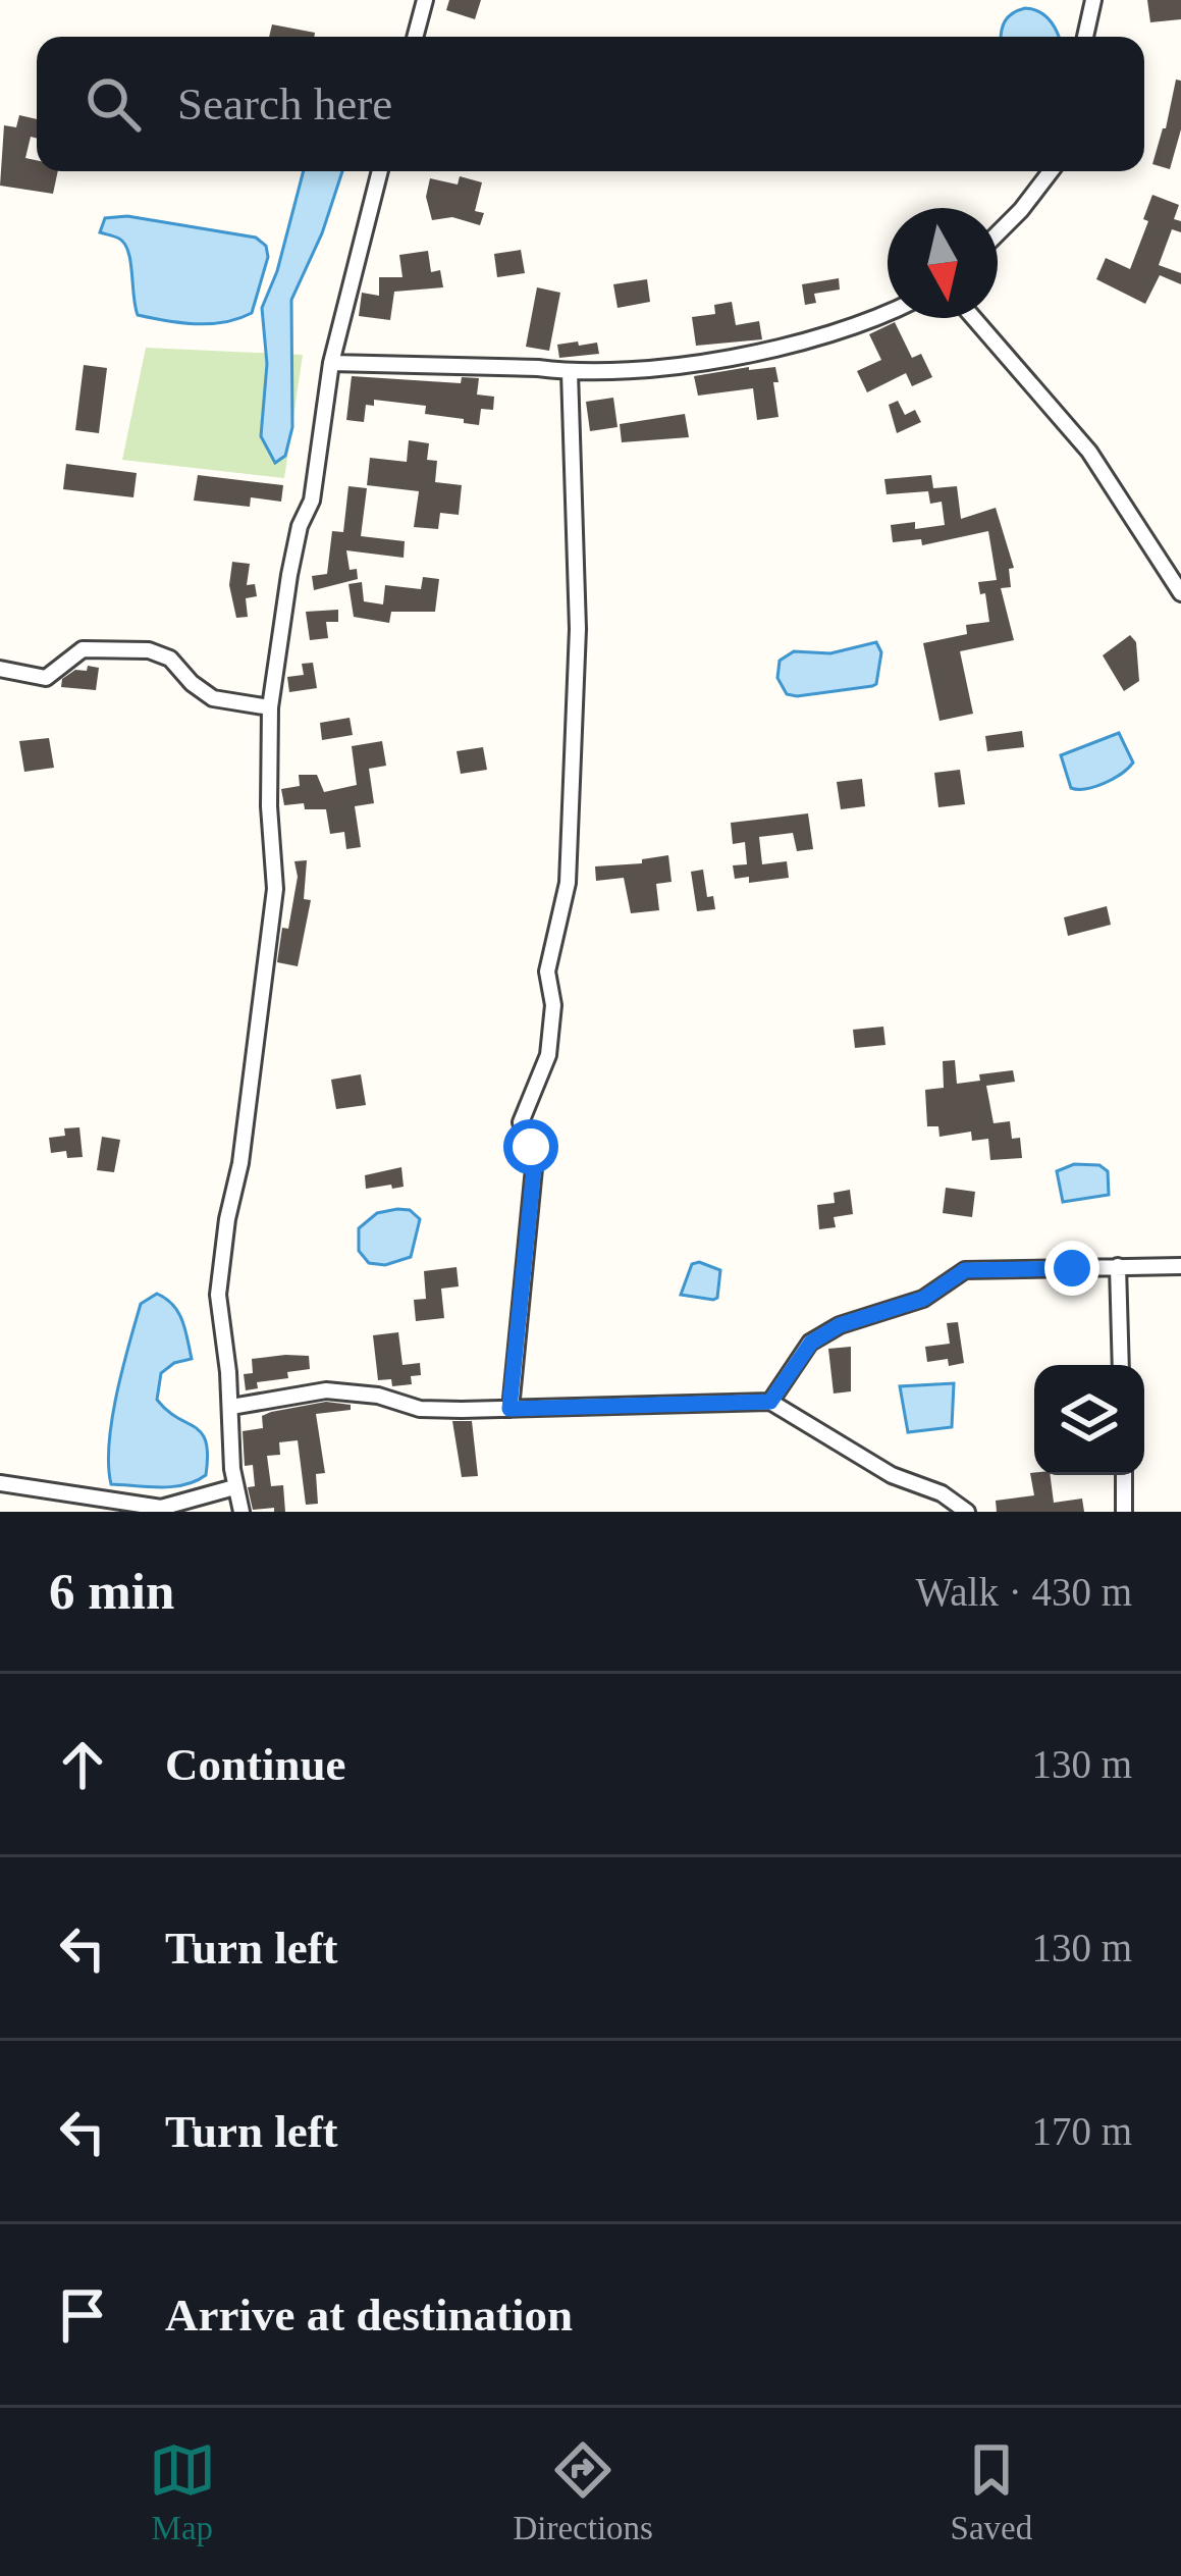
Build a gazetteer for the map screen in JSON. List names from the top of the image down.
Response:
{
  "north": "bottom",
  "page": {
    "search": "Search here",
    "heading": ["6 min", "Walk · 430 m"],
    "list": [
      ["Continue", "130 m"],
      ["Turn left", "130 m"],
      ["Turn left", "170 m"],
      "Arrive at destination"
    ],
    "nav": ["Map", "Directions", "Saved"]
  }
}
